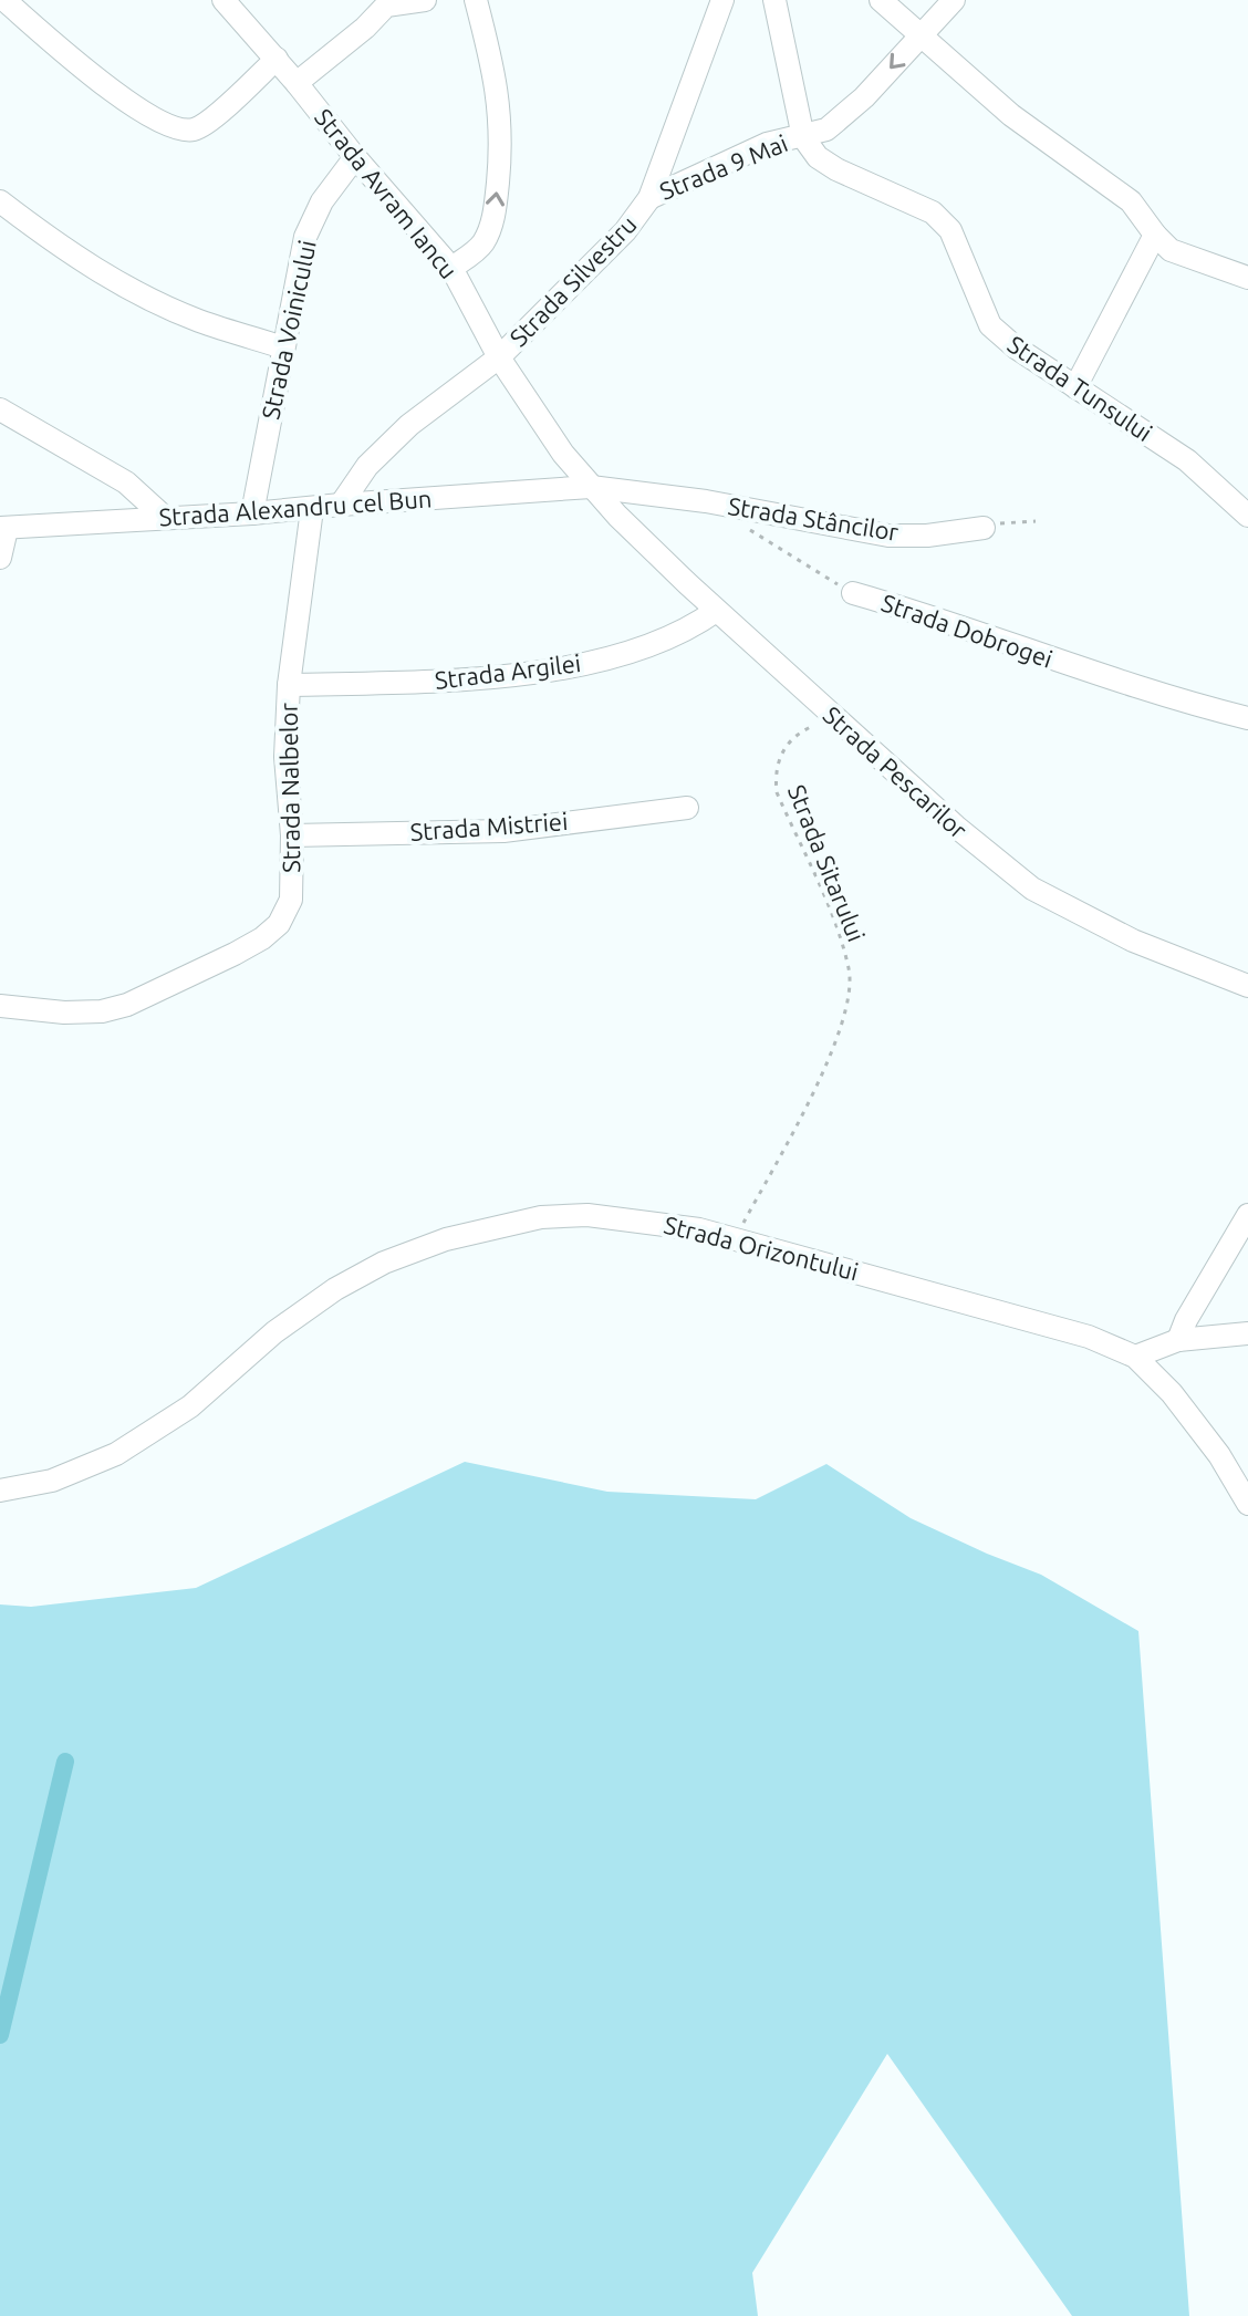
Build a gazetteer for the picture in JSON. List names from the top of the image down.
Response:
{
  "streets": {
    "street": [
      "Strada 9 Mai",
      "Strada Avram Iancu",
      "Strada Silvestru",
      "Strada Voinicului",
      "Strada Tunsului",
      "Strada Alexandru cel Bun",
      "Strada Stâncilor",
      "Strada Dobrogei",
      "Strada Argilei",
      "Strada Pescarilor",
      "Strada Nalbelor",
      "Strada Mistriei",
      "Strada Orizontului"
    ],
    "path": ["Strada Sitarului"]
  },
  "crossings": [
    ["Strada 9 Mai", "Strada Silvestru"],
    ["Strada 9 Mai", "Strada Tunsului"],
    ["Strada Avram Iancu", "Strada Silvestru"],
    ["Strada Avram Iancu", "Strada Voinicului"],
    ["Strada Avram Iancu", "Strada Alexandru cel Bun"],
    ["Strada Avram Iancu", "Strada Stâncilor"],
    ["Strada Avram Iancu", "Strada Pescarilor"],
    ["Strada Silvestru", "Strada Alexandru cel Bun"],
    ["Strada Voinicului", "Strada Alexandru cel Bun"],
    ["Strada Alexandru cel Bun", "Strada Stâncilor"],
    ["Strada Alexandru cel Bun", "Strada Pescarilor"],
    ["Strada Alexandru cel Bun", "Strada Nalbelor"],
    ["Strada Stâncilor", "Strada Pescarilor"],
    ["Strada Argilei", "Strada Pescarilor"],
    ["Strada Argilei", "Strada Nalbelor"],
    ["Strada Pescarilor", "Strada Sitarului"],
    ["Strada Nalbelor", "Strada Mistriei"],
    ["Strada Sitarului", "Strada Orizontului"]
  ],
  "one_way": ["Strada 9 Mai"]
}
